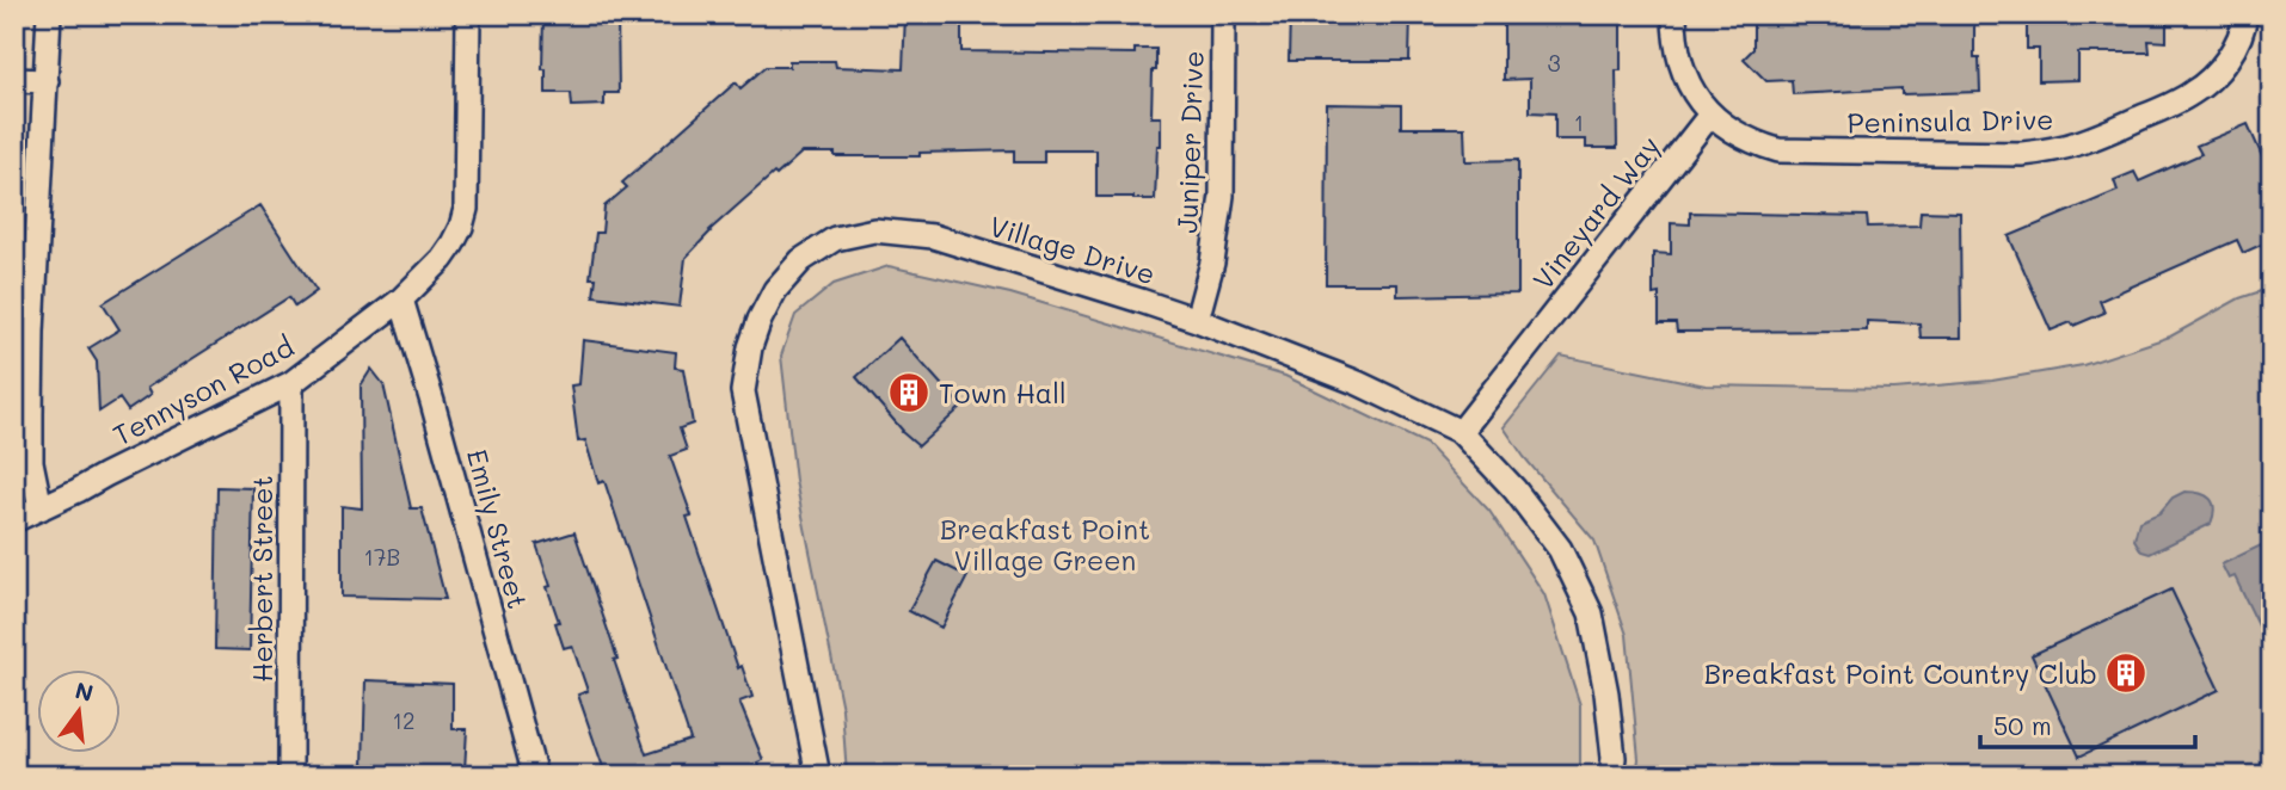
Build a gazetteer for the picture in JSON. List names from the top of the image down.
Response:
{
  "streets": {
    "street": [
      "Peninsula Drive",
      "Juniper Drive",
      "Vineyard Way",
      "Village Drive",
      "Tennyson Road",
      "Emily Street",
      "Herbert Street"
    ]
  },
  "crossings": [
    ["Peninsula Drive", "Vineyard Way"],
    ["Juniper Drive", "Village Drive"],
    ["Vineyard Way", "Village Drive"],
    ["Tennyson Road", "Emily Street"],
    ["Tennyson Road", "Herbert Street"]
  ],
  "parks": ["Breakfast Point Village Green"],
  "places": {
    "building": ["Town Hall", "Breakfast Point Country Club"]
  },
  "house_numbers": [
    "3",
    "1",
    "17B",
    "12"
  ],
  "scale_bar": "50 m",
  "north": "top"
}
